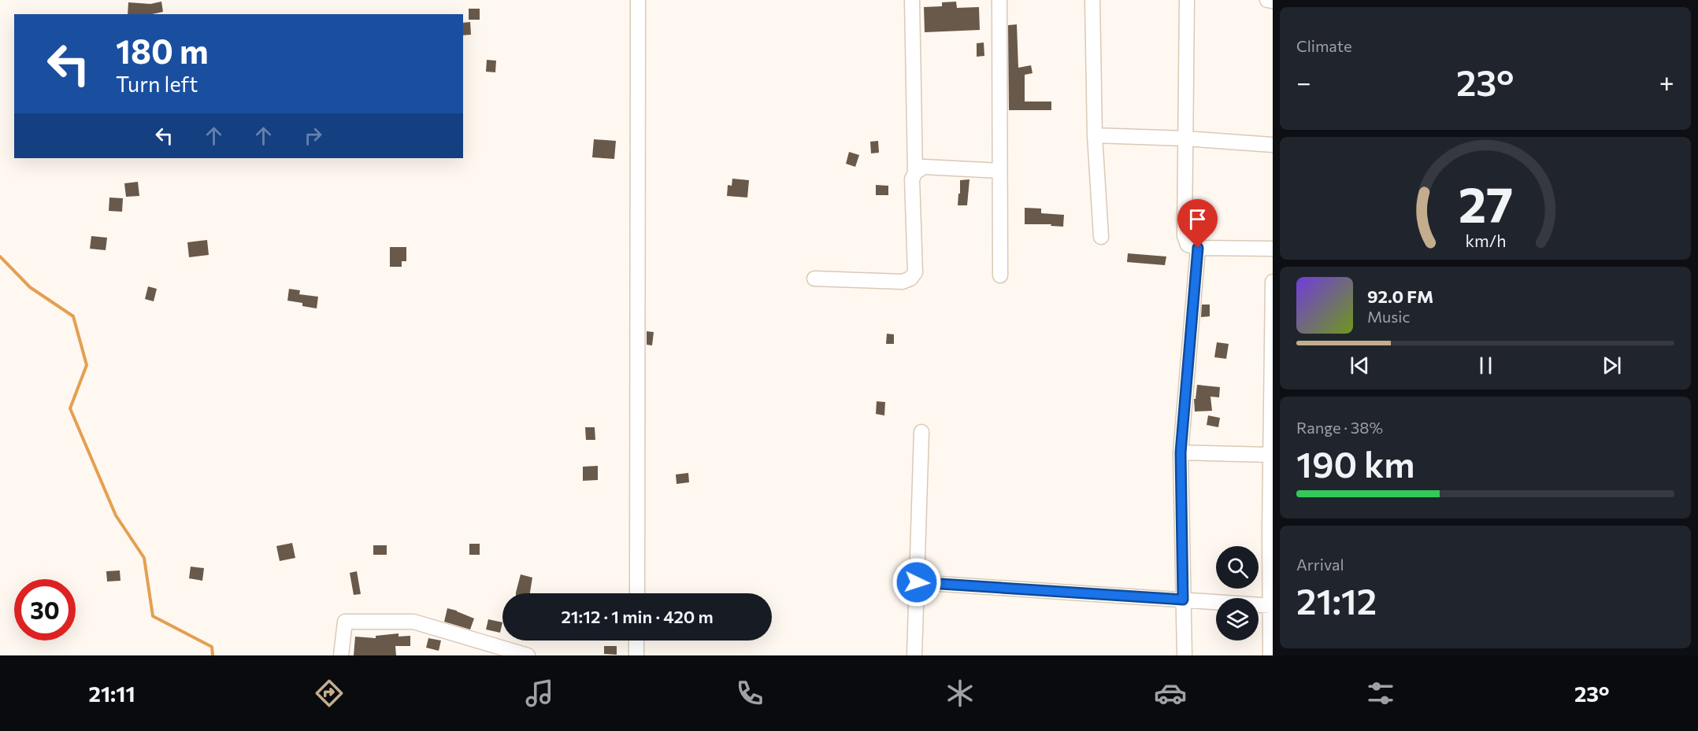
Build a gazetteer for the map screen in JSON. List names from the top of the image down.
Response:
{
  "page": {
    "tile": [
      "Climate",
      ["Range · 38%", "190 km"],
      ["Arrival", "21:12"]
    ],
    "turn": ["180 m", "Turn left"],
    "heat": ["−", "23°", "+"],
    "song": ["92.0 FM", "Music"],
    "limit": "30",
    "trip": "21:12 · 1 min · 420 m",
    "tabs": ["21:11", "23°"],
    "gauge": ["27", "km/h"]
  }
}
